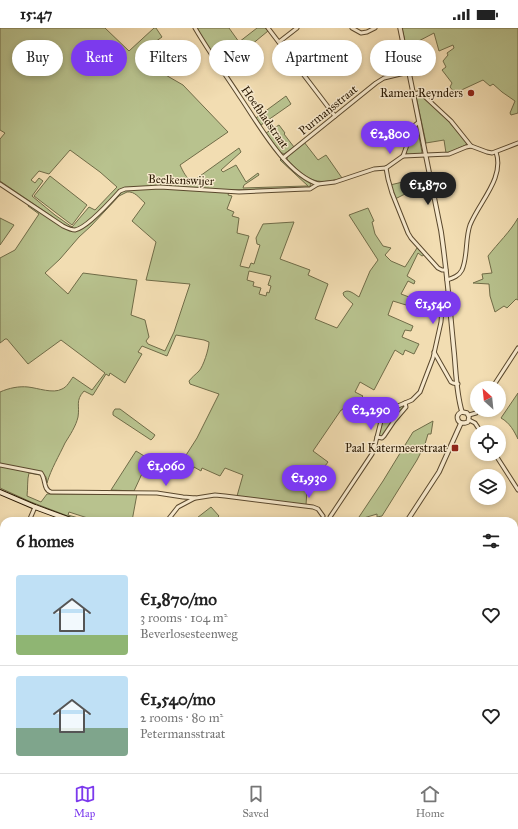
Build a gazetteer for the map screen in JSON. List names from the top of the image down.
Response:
{
  "streets": {
    "street": ["Purmansstraat", "Hoefbladstraat", "Beelkenswijer"]
  },
  "crossings": [
    ["Purmansstraat", "Hoefbladstraat"],
    ["Hoefbladstraat", "Beelkenswijer"]
  ],
  "places": {
    "other": ["Ramen Reynders"],
    "transit": ["Paal Katermeerstraat"]
  },
  "north": "top left",
  "page": {
    "status": "15:47",
    "chip": [
      "Buy",
      "Rent",
      "Filters",
      "New",
      "Apartment",
      "House"
    ],
    "price": [
      "€2,800",
      "€1,870",
      "€1,540",
      "€2,290",
      "€1,060",
      "€1,930"
    ],
    "heading": "6 homes",
    "list": [
      {
        "name": "€1,870/mo",
        "note": "3 rooms · 104 m² · Beverlosesteenweg"
      },
      {
        "name": "€1,540/mo",
        "note": "2 rooms · 80 m² · Petermansstraat"
      }
    ],
    "tabs": ["Map", "Saved", "Home"]
  }
}
